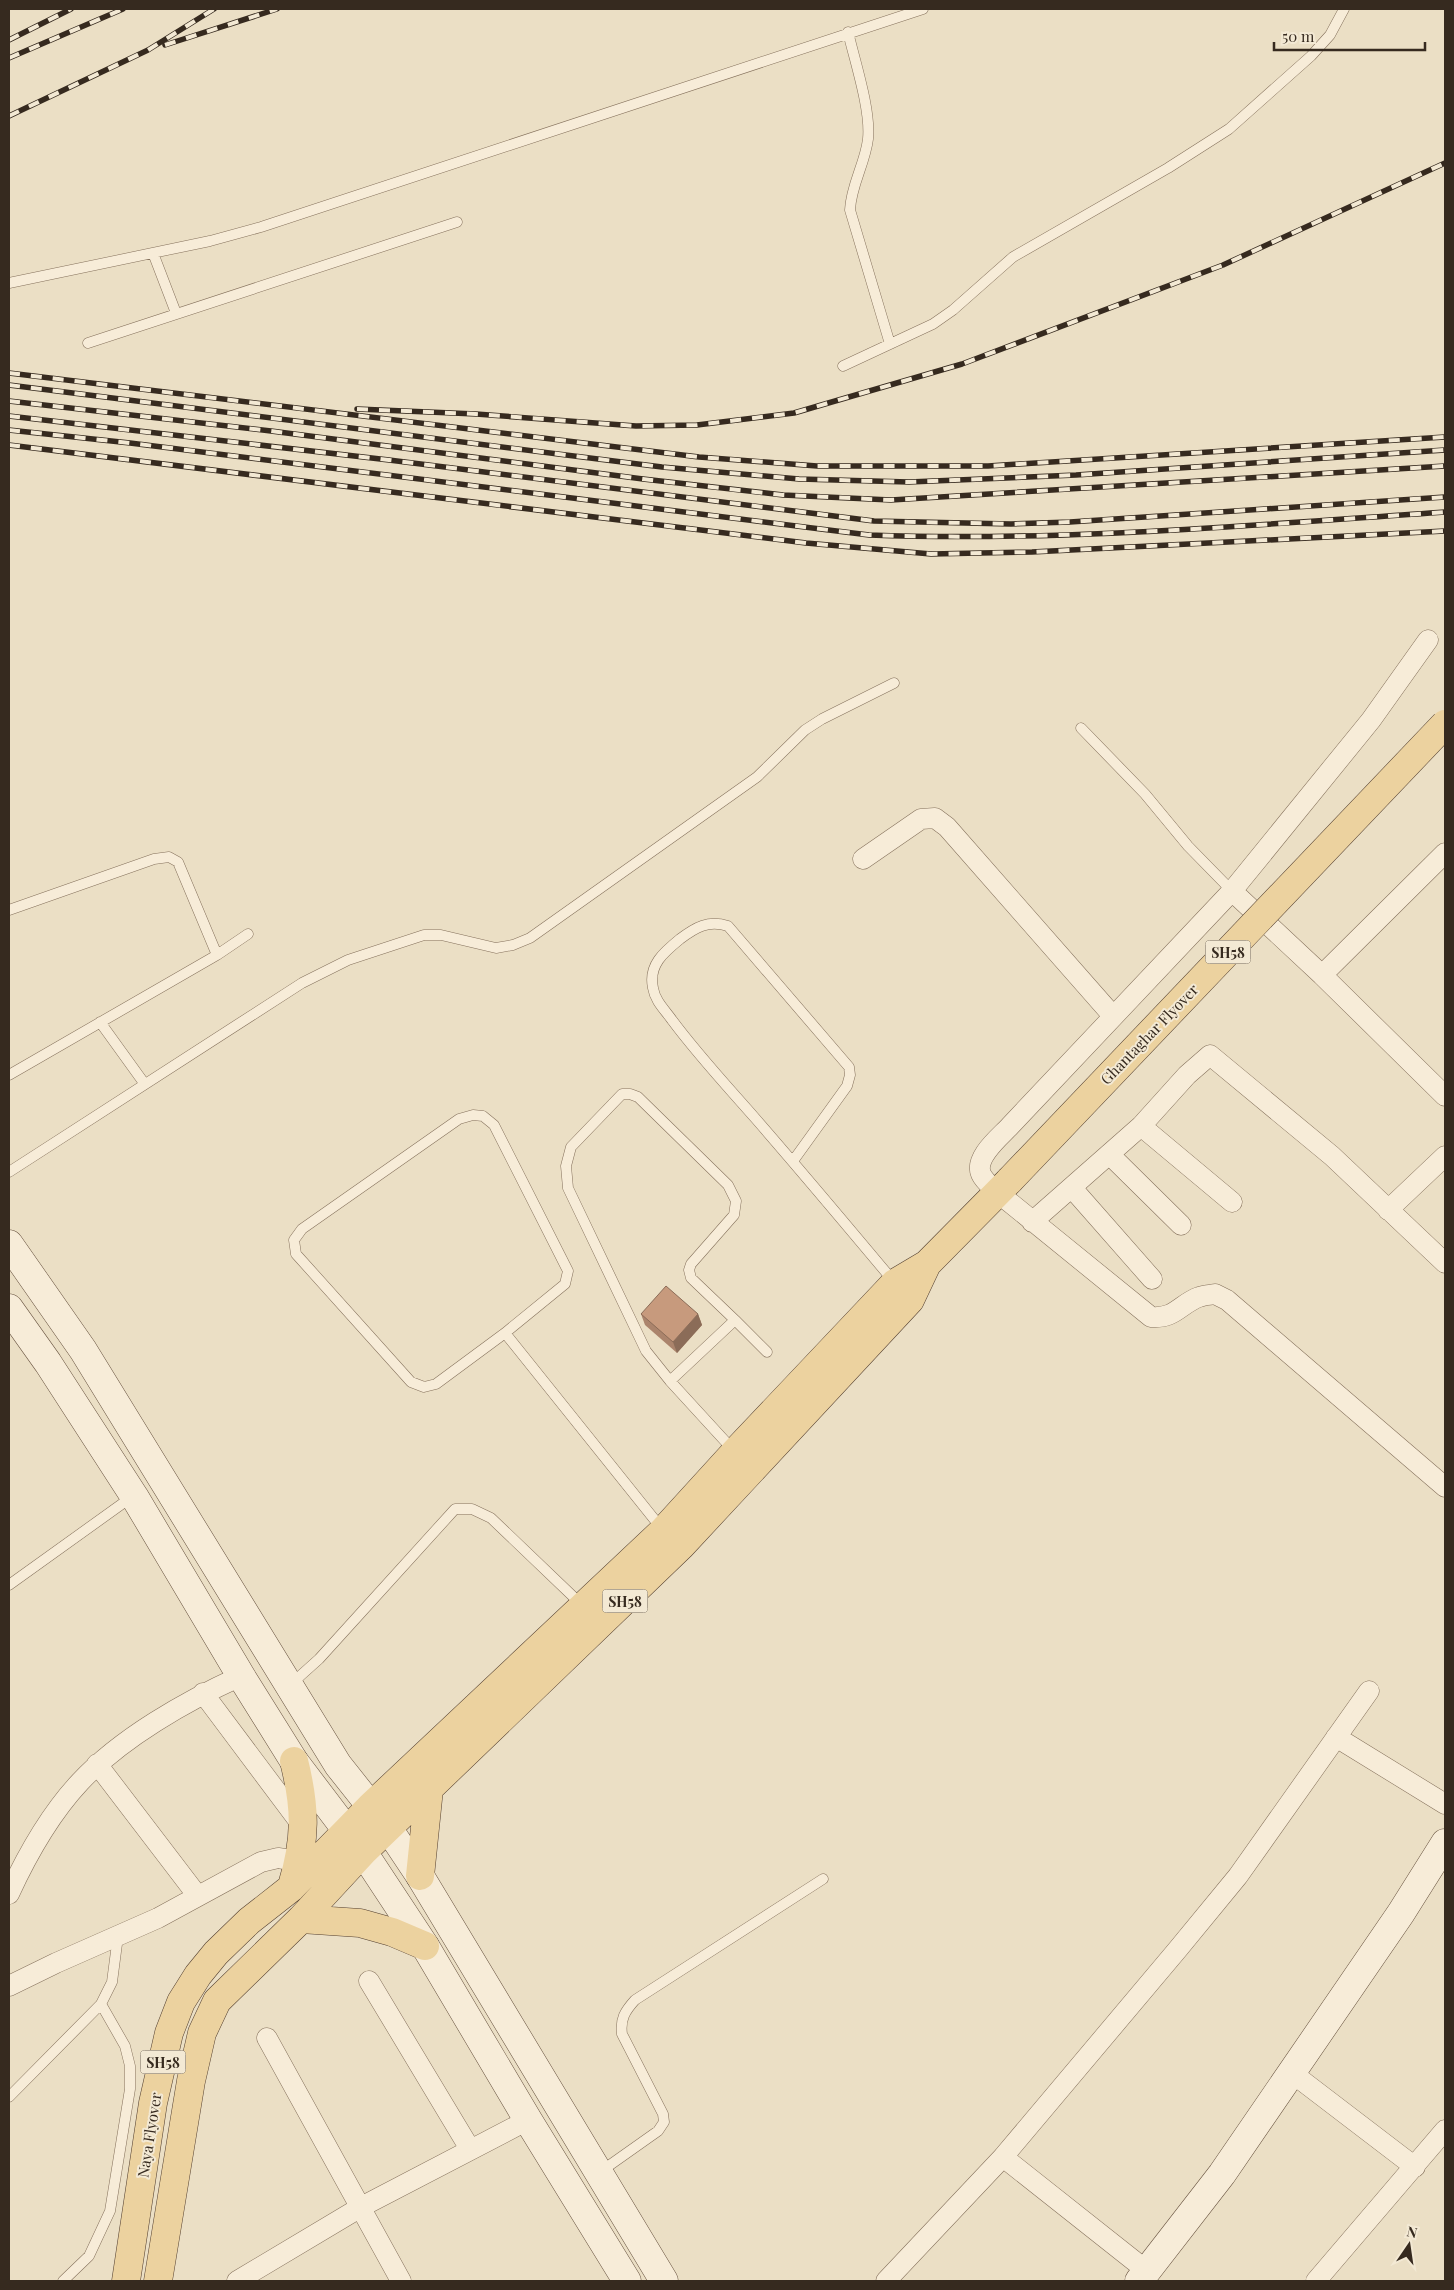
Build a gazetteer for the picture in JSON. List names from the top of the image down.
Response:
{
  "streets": {
    "main road": ["SH58", "Ghantaghar Flyover", "Naya Flyover"]
  },
  "crossings": [
    ["SH58", "Ghantaghar Flyover"],
    ["SH58", "Naya Flyover"]
  ],
  "scale_bar": "50 m",
  "north": "top"
}
